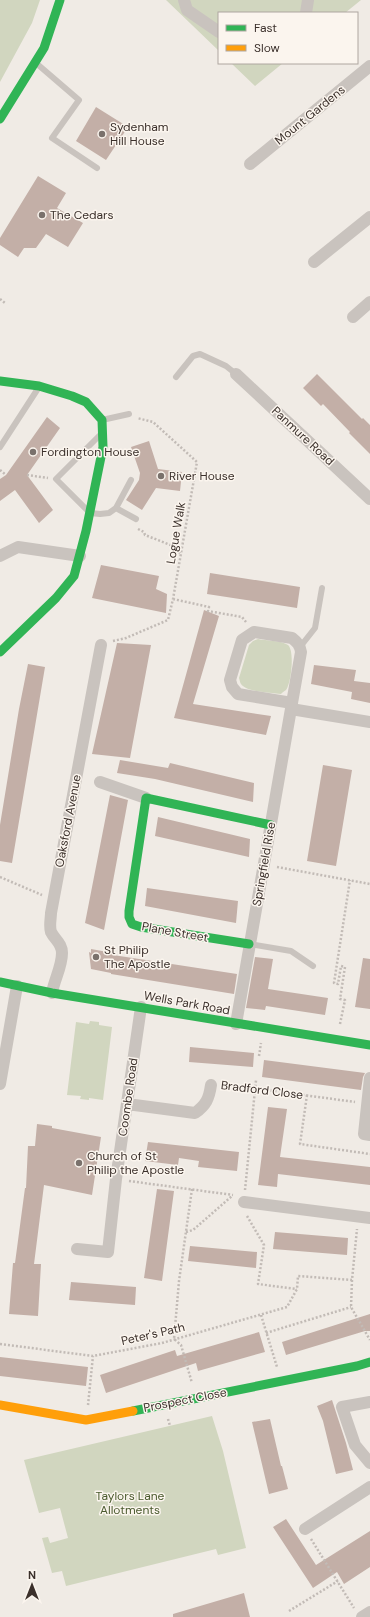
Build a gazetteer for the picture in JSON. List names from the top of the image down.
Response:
{
  "streets": {
    "street": [
      "Mount Gardens",
      "Panmure Road",
      "Oaksford Avenue",
      "Springfield Rise",
      "Plane Street",
      "Wells Park Road",
      "Bradford Close",
      "Coombe Road",
      "Prospect Close"
    ],
    "path": ["Logue Walk", "Peter's Path"]
  },
  "crossings": [
    ["Logue Walk", "Oaksford Avenue"],
    ["Oaksford Avenue", "Wells Park Road"],
    ["Springfield Rise", "Plane Street"],
    ["Springfield Rise", "Wells Park Road"],
    ["Wells Park Road", "Coombe Road"],
    ["Bradford Close", "Coombe Road"]
  ],
  "parks": ["Taylors Lane Allotments"],
  "places": [
    "Sydenham Hill House",
    "The Cedars",
    "Fordington House",
    "River House",
    "St Philip The Apostle",
    "Church of St Philip the Apostle"
  ],
  "legend": ["Fast", "Slow"],
  "north": "top"
}
